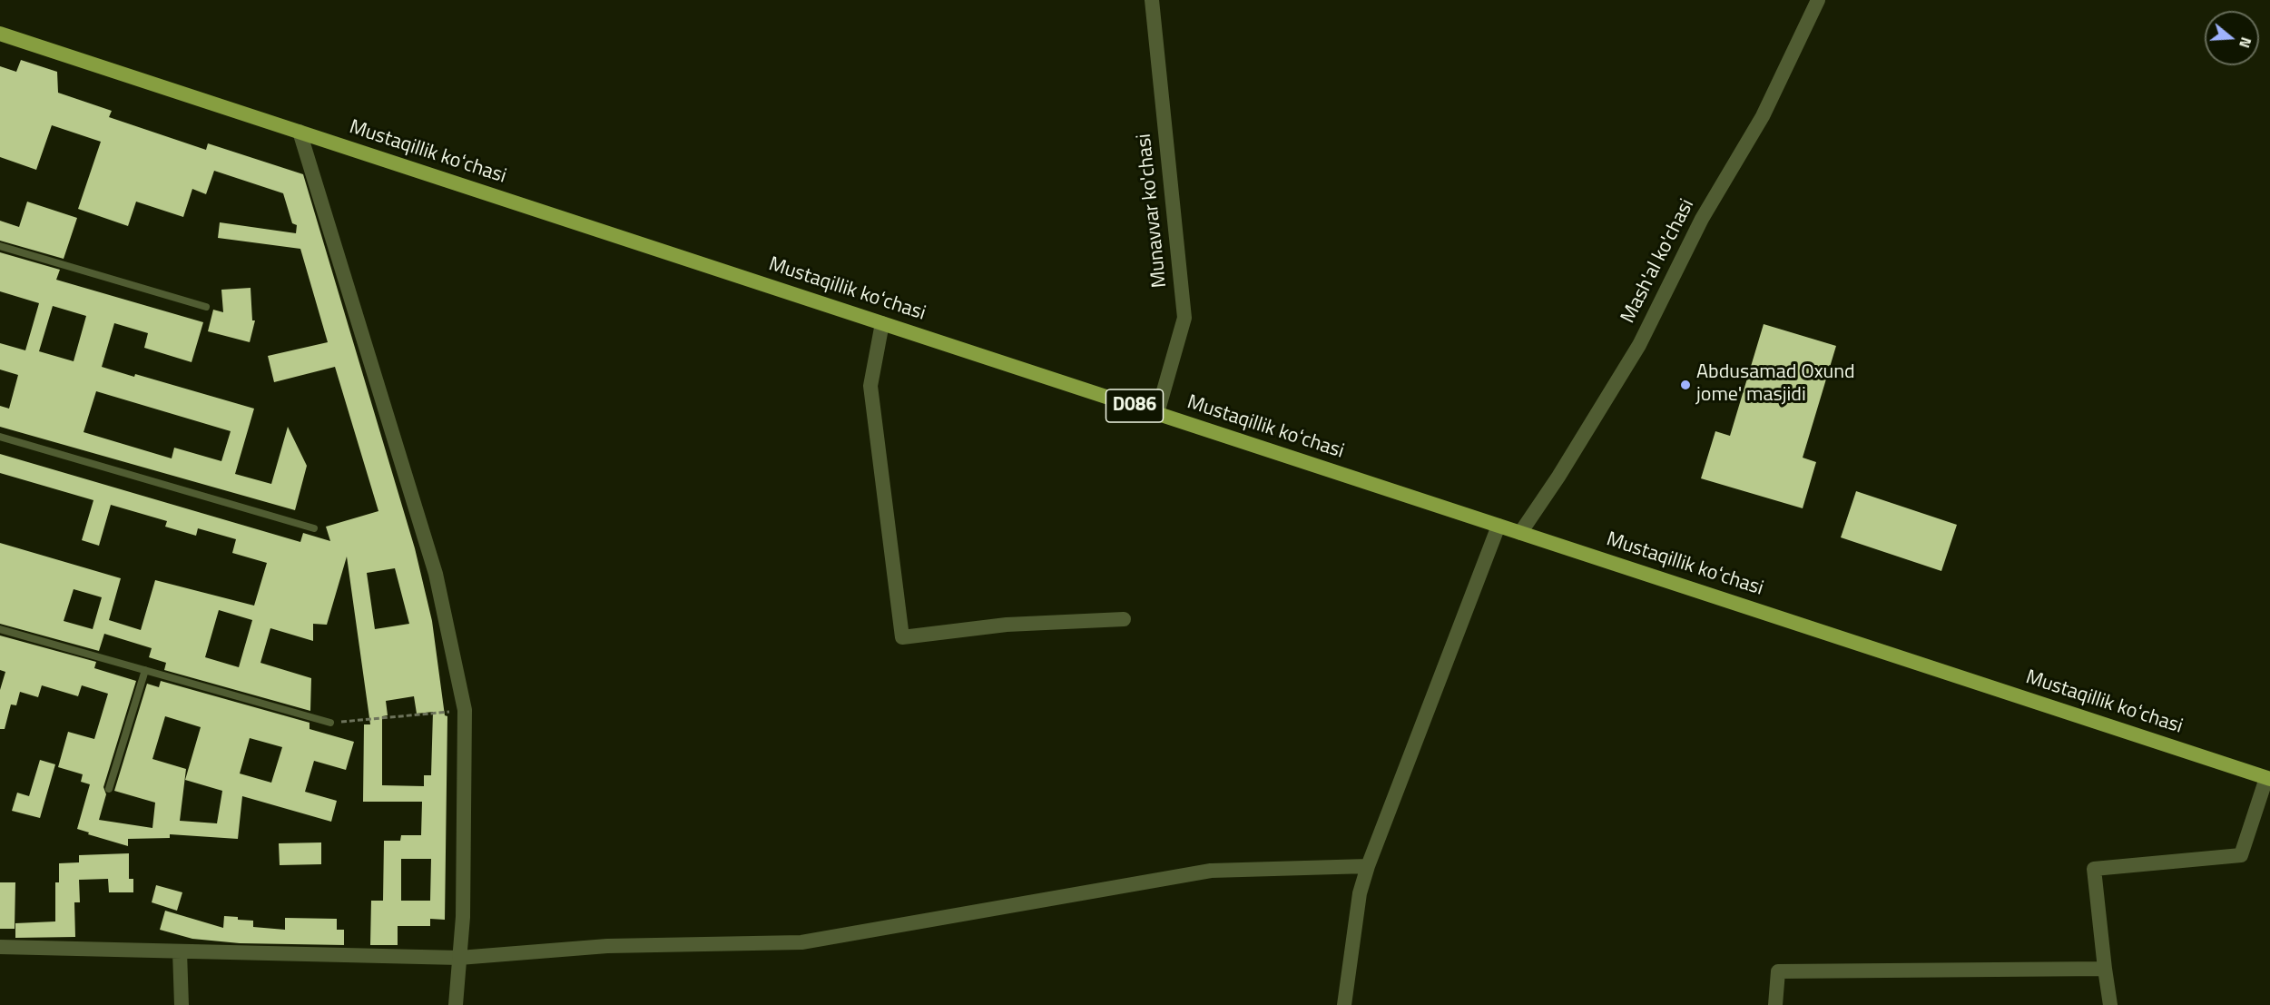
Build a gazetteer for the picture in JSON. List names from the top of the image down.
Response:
{
  "streets": {
    "main road": ["Mustaqillik koʻchasi", "D086"],
    "street": ["Munavvar ko'chasi", "Mash'al ko'chasi"]
  },
  "crossings": [
    ["Mustaqillik koʻchasi", "Munavvar ko'chasi"],
    ["Mustaqillik koʻchasi", "Mash'al ko'chasi"]
  ],
  "places": ["Abdusamad Oxund jome' masjidi"],
  "north": "right"
}
